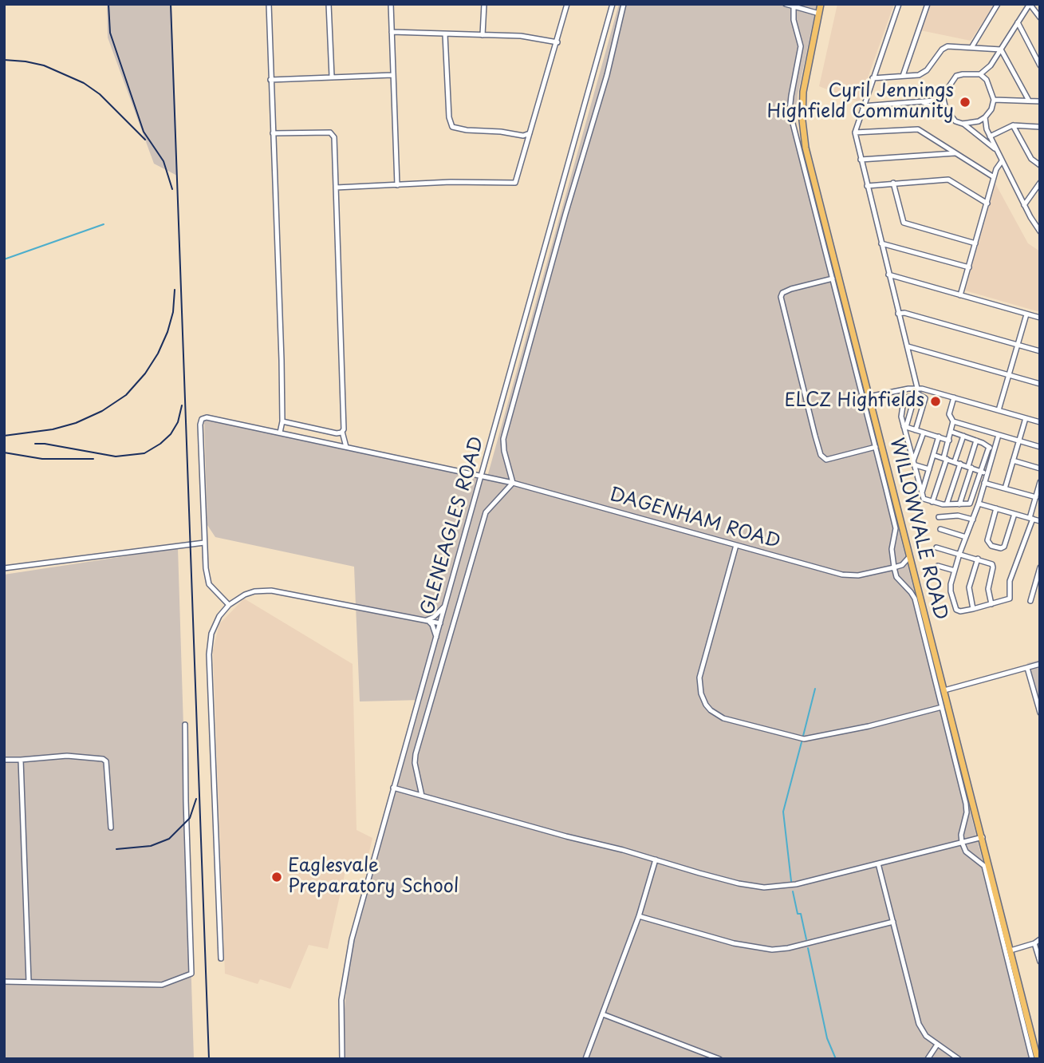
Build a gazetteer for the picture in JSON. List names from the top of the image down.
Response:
{
  "streets": {
    "main road": ["WILLOWVALE ROAD"],
    "street": ["DAGENHAM ROAD", "GLENEAGLES ROAD"]
  },
  "crossings": [
    ["DAGENHAM ROAD", "GLENEAGLES ROAD"]
  ],
  "places": ["Cyril Jennings Highfield Community", "ELCZ Highfields", "Eaglesvale Preparatory School"]
}
